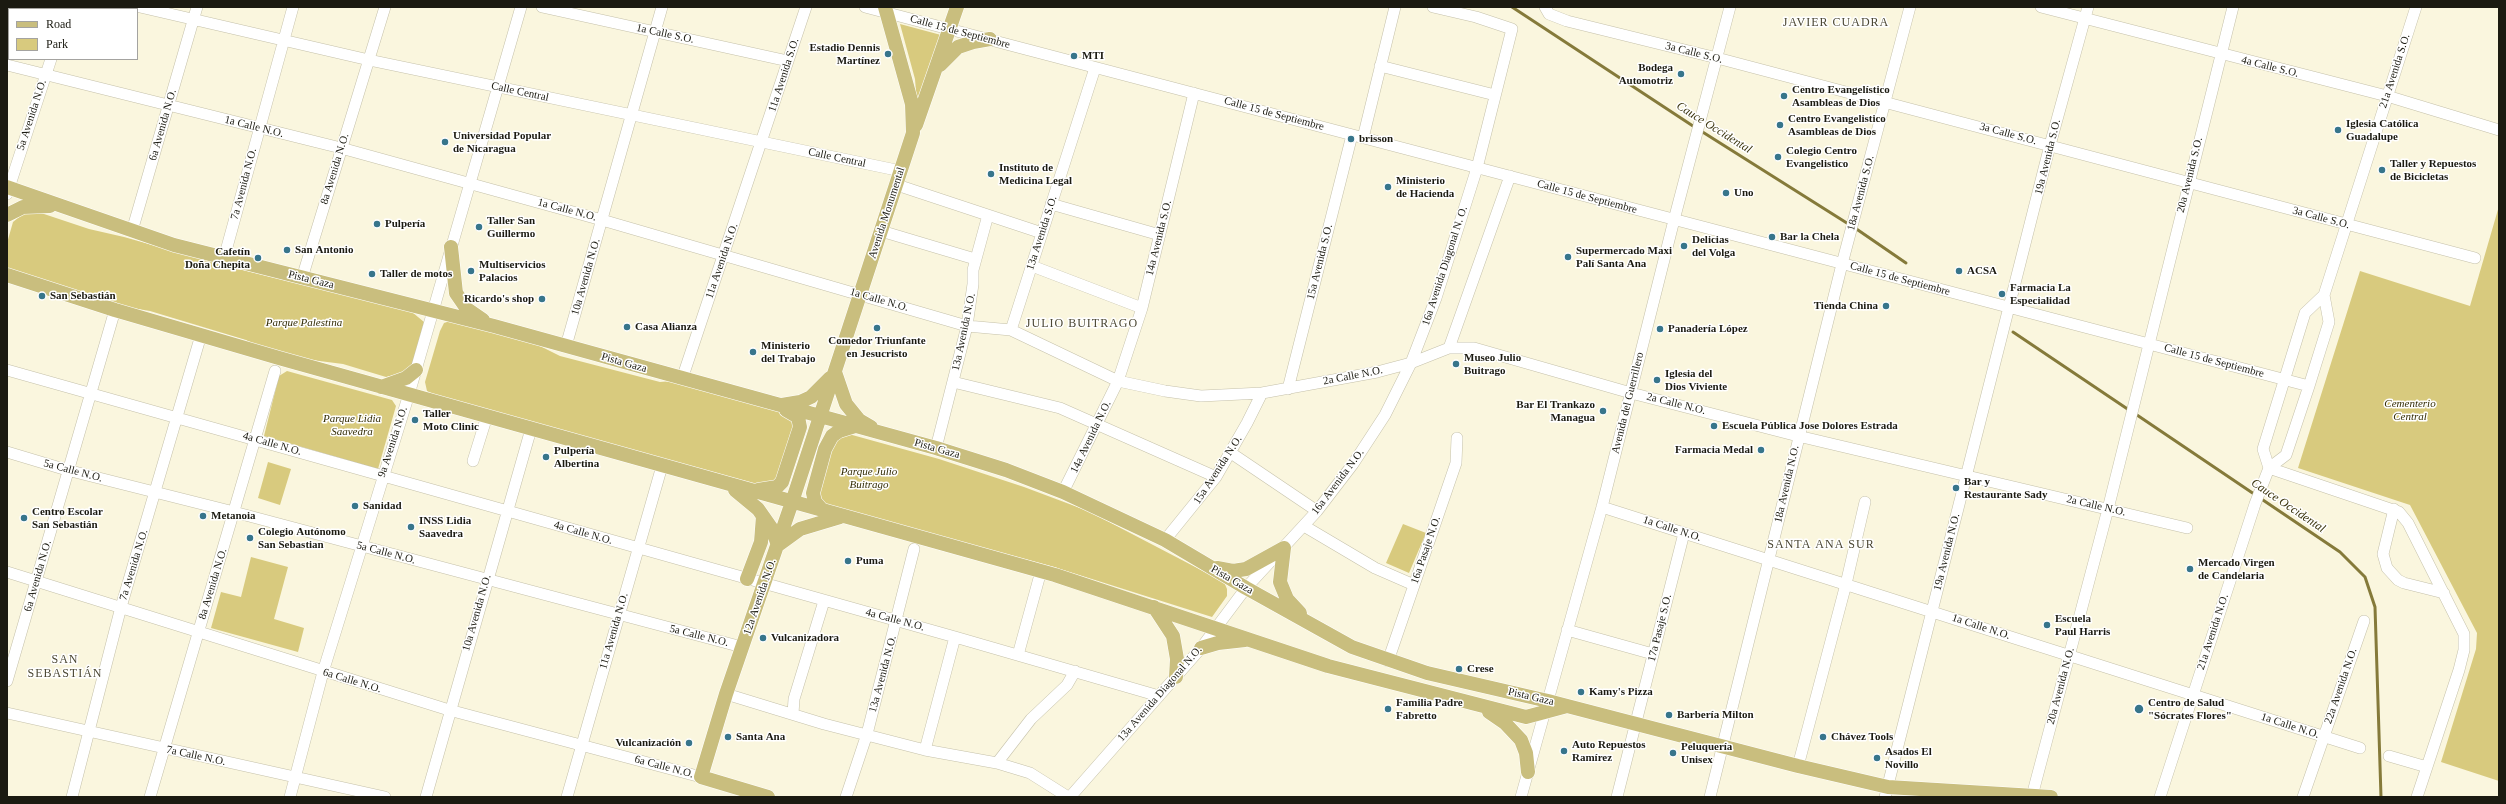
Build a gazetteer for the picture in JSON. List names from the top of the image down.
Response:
{
  "streets": {
    "main road": ["Avenida Monumental", "Pista Gaza", "12a Avenida N.O."],
    "street": [
      "Calle 15 de Septiembre",
      "1a Calle S.O.",
      "3a Calle S.O.",
      "4a Calle S.O.",
      "21a Avenida S.O.",
      "11a Avenida S.O.",
      "Calle Central",
      "5a Avenida N.O.",
      "6a Avenida N.O.",
      "1a Calle N.O.",
      "19a Avenida S.O.",
      "8a Avenida N.O.",
      "20a Avenida S.O.",
      "7a Avenida N.O.",
      "18a Avenida S.O.",
      "13a Avenida S.O.",
      "14a Avenida S.O.",
      "11a Avenida N.O.",
      "15a Avenida S.O.",
      "16a Avenida Diagonal N. O.",
      "10a Avenida N.O.",
      "13a Avenida N.O.",
      "2a Calle N.O.",
      "Avenida del Guerrillero",
      "14a Avenida N.O.",
      "9a Avenida N.O.",
      "4a Calle N.O.",
      "15a Avenida N.O.",
      "5a Calle N.O.",
      "16a Avenida N.O.",
      "18a Avenida N.O.",
      "16a Pasaje N.O.",
      "19a Avenida N.O.",
      "17a Pasaje S.O.",
      "21a Avenida N.O.",
      "6a Calle N.O.",
      "20a Avenida N.O.",
      "22a Avenida N.O.",
      "13a Avenida Diagonal N.O.",
      "7a Calle N.O."
    ]
  },
  "crossings": [
    ["Calle 15 de Septiembre", "21a Avenida S.O."],
    ["Calle 15 de Septiembre", "19a Avenida S.O."],
    ["Calle 15 de Septiembre", "20a Avenida S.O."],
    ["Calle 15 de Septiembre", "18a Avenida S.O."],
    ["Calle 15 de Septiembre", "Avenida Monumental"],
    ["Calle 15 de Septiembre", "13a Avenida S.O."],
    ["Calle 15 de Septiembre", "14a Avenida S.O."],
    ["Calle 15 de Septiembre", "15a Avenida S.O."],
    ["Calle 15 de Septiembre", "16a Avenida Diagonal N. O."],
    ["Calle 15 de Septiembre", "Avenida del Guerrillero"],
    ["Calle 15 de Septiembre", "18a Avenida N.O."],
    ["Calle 15 de Septiembre", "19a Avenida N.O."],
    ["Calle 15 de Septiembre", "21a Avenida N.O."],
    ["Calle 15 de Septiembre", "20a Avenida N.O."],
    ["1a Calle S.O.", "11a Avenida S.O."],
    ["1a Calle S.O.", "10a Avenida N.O."],
    ["3a Calle S.O.", "21a Avenida S.O."],
    ["3a Calle S.O.", "19a Avenida S.O."],
    ["3a Calle S.O.", "20a Avenida S.O."],
    ["3a Calle S.O.", "18a Avenida S.O."],
    ["3a Calle S.O.", "Avenida del Guerrillero"],
    ["4a Calle S.O.", "21a Avenida S.O."],
    ["4a Calle S.O.", "19a Avenida S.O."],
    ["4a Calle S.O.", "20a Avenida S.O."],
    ["21a Avenida S.O.", "21a Avenida N.O."],
    ["11a Avenida S.O.", "Calle Central"],
    ["11a Avenida S.O.", "11a Avenida N.O."],
    ["Calle Central", "6a Avenida N.O."],
    ["Calle Central", "8a Avenida N.O."],
    ["Calle Central", "7a Avenida N.O."],
    ["Calle Central", "Avenida Monumental"],
    ["Calle Central", "11a Avenida N.O."],
    ["Calle Central", "10a Avenida N.O."],
    ["Calle Central", "9a Avenida N.O."],
    ["5a Avenida N.O.", "1a Calle N.O."],
    ["5a Avenida N.O.", "Pista Gaza"],
    ["6a Avenida N.O.", "1a Calle N.O."],
    ["6a Avenida N.O.", "Pista Gaza"],
    ["6a Avenida N.O.", "4a Calle N.O."],
    ["6a Avenida N.O.", "5a Calle N.O."],
    ["6a Avenida N.O.", "6a Calle N.O."],
    ["1a Calle N.O.", "8a Avenida N.O."],
    ["1a Calle N.O.", "7a Avenida N.O."],
    ["1a Calle N.O.", "Avenida Monumental"],
    ["1a Calle N.O.", "13a Avenida S.O."],
    ["1a Calle N.O.", "14a Avenida S.O."],
    ["1a Calle N.O.", "11a Avenida N.O."],
    ["1a Calle N.O.", "10a Avenida N.O."],
    ["1a Calle N.O.", "13a Avenida N.O."],
    ["1a Calle N.O.", "2a Calle N.O."],
    ["1a Calle N.O.", "Avenida del Guerrillero"],
    ["1a Calle N.O.", "14a Avenida N.O."],
    ["1a Calle N.O.", "9a Avenida N.O."],
    ["1a Calle N.O.", "18a Avenida N.O."],
    ["1a Calle N.O.", "19a Avenida N.O."],
    ["1a Calle N.O.", "17a Pasaje S.O."],
    ["1a Calle N.O.", "21a Avenida N.O."],
    ["1a Calle N.O.", "20a Avenida N.O."],
    ["1a Calle N.O.", "22a Avenida N.O."],
    ["19a Avenida S.O.", "19a Avenida N.O."],
    ["8a Avenida N.O.", "Pista Gaza"],
    ["8a Avenida N.O.", "4a Calle N.O."],
    ["8a Avenida N.O.", "5a Calle N.O."],
    ["8a Avenida N.O.", "6a Calle N.O."],
    ["8a Avenida N.O.", "7a Calle N.O."],
    ["20a Avenida S.O.", "20a Avenida N.O."],
    ["7a Avenida N.O.", "Pista Gaza"],
    ["7a Avenida N.O.", "4a Calle N.O."],
    ["7a Avenida N.O.", "5a Calle N.O."],
    ["7a Avenida N.O.", "6a Calle N.O."],
    ["7a Avenida N.O.", "7a Calle N.O."],
    ["18a Avenida S.O.", "18a Avenida N.O."],
    ["Avenida Monumental", "Pista Gaza"],
    ["Avenida Monumental", "12a Avenida N.O."],
    ["14a Avenida S.O.", "2a Calle N.O."],
    ["14a Avenida S.O.", "14a Avenida N.O."],
    ["11a Avenida N.O.", "Pista Gaza"],
    ["11a Avenida N.O.", "4a Calle N.O."],
    ["11a Avenida N.O.", "5a Calle N.O."],
    ["11a Avenida N.O.", "6a Calle N.O."],
    ["15a Avenida S.O.", "2a Calle N.O."],
    ["16a Avenida Diagonal N. O.", "2a Calle N.O."],
    ["16a Avenida Diagonal N. O.", "16a Avenida N.O."],
    ["10a Avenida N.O.", "Pista Gaza"],
    ["10a Avenida N.O.", "4a Calle N.O."],
    ["10a Avenida N.O.", "5a Calle N.O."],
    ["10a Avenida N.O.", "6a Calle N.O."],
    ["Pista Gaza", "13a Avenida N.O."],
    ["Pista Gaza", "Avenida del Guerrillero"],
    ["Pista Gaza", "14a Avenida N.O."],
    ["Pista Gaza", "9a Avenida N.O."],
    ["Pista Gaza", "15a Avenida N.O."],
    ["Pista Gaza", "16a Avenida N.O."],
    ["Pista Gaza", "16a Pasaje N.O."],
    ["Pista Gaza", "12a Avenida N.O."],
    ["Pista Gaza", "17a Pasaje S.O."],
    ["Pista Gaza", "13a Avenida Diagonal N.O."],
    ["13a Avenida N.O.", "4a Calle N.O."],
    ["2a Calle N.O.", "Avenida del Guerrillero"],
    ["2a Calle N.O.", "14a Avenida N.O."],
    ["2a Calle N.O.", "15a Avenida N.O."],
    ["2a Calle N.O.", "16a Avenida N.O."],
    ["2a Calle N.O.", "18a Avenida N.O."],
    ["2a Calle N.O.", "19a Avenida N.O."],
    ["2a Calle N.O.", "20a Avenida N.O."],
    ["9a Avenida N.O.", "4a Calle N.O."],
    ["9a Avenida N.O.", "5a Calle N.O."],
    ["9a Avenida N.O.", "6a Calle N.O."],
    ["9a Avenida N.O.", "7a Calle N.O."],
    ["4a Calle N.O.", "12a Avenida N.O."],
    ["4a Calle N.O.", "13a Avenida Diagonal N.O."],
    ["5a Calle N.O.", "12a Avenida N.O."],
    ["16a Avenida N.O.", "13a Avenida Diagonal N.O."],
    ["12a Avenida N.O.", "6a Calle N.O."]
  ],
  "districts": [
    "JAVIER CUADRA",
    "JULIO BUITRAGO",
    "SANTA ANA SUR",
    "SAN SEBASTIÁN"
  ],
  "water": ["Cauce Occidental"],
  "parks": [
    "Parque Palestina",
    "Cementerio Central",
    "Parque Lidia Saavedra",
    "Parque Julio Buitrago"
  ],
  "places": [
    "Estadio Dennis Martínez",
    "MTI",
    "Bodega Automotriz",
    "Centro Evangelístico Asambleas de Dios",
    "Centro Evangelistico Asambleas de Dios",
    "Iglesia Católica Guadalupe",
    "brisson",
    "Universidad Popular de Nicaragua",
    "Colegio Centro Evangelistico",
    "Taller y Repuestos de Bicicletas",
    "Instituto de Medicina Legal",
    "Ministerio de Hacienda",
    "Uno",
    "Pulpería",
    "Taller San Guillermo",
    "Bar la Chela",
    "Delicias del Volga",
    "San Antonio",
    "Supermercado Maxi Palí Santa Ana",
    "Cafetín Doña Chepita",
    "Multiservicios Palacios",
    "ACSA",
    "Taller de motos",
    "Farmacia La Especialidad",
    "San Sebastián",
    "Ricardo's shop",
    "Tienda China",
    "Casa Alianza",
    "Comedor Triunfante en Jesucristo",
    "Panadería López",
    "Ministerio del Trabajo",
    "Museo Julio Buitrago",
    "Iglesia del Dios Viviente",
    "Bar El Trankazo Managua",
    "Taller Moto Clinic",
    "Escuela Pública Jose Dolores Estrada",
    "Farmacia Medal",
    "Pulpería Albertina",
    "Bar y Restaurante Sady",
    "Sanidad",
    "Metanoia",
    "Centro Escolar San Sebastián",
    "INSS Lidia Saavedra",
    "Colegio Autónomo San Sebastian",
    "Puma",
    "Mercado Virgen de Candelaria",
    "Escuela Paul Harris",
    "Vulcanizadora",
    "Crese",
    "Kamy's Pizza",
    "Familia Padre Fabretto",
    "Centro de Salud \"Sócrates Flores\"",
    "Barbería Milton",
    "Santa Ana",
    "Chávez Tools",
    "Vulcanización",
    "Auto Repuestos Ramírez",
    "Peluquería Unisex",
    "Asados El Novillo"
  ],
  "legend": ["Road", "Park"]
}
